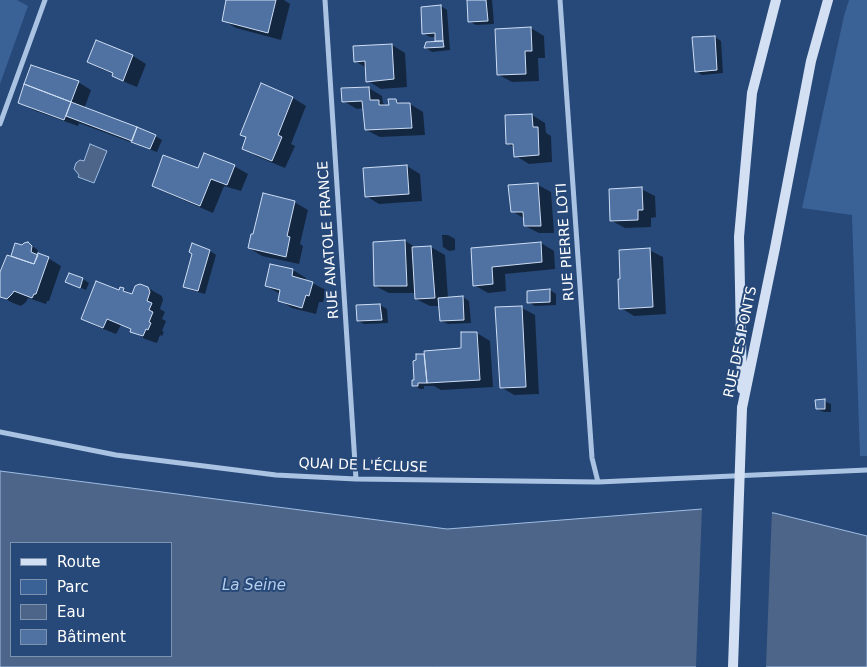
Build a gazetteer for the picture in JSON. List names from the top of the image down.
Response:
{
  "streets": {
    "main road": ["RUE DES PONTS"],
    "street": ["RUE ANATOLE FRANCE", "RUE PIERRE LOTI", "QUAI DE L'ÉCLUSE"]
  },
  "crossings": [
    ["RUE ANATOLE FRANCE", "QUAI DE L'ÉCLUSE"],
    ["RUE PIERRE LOTI", "QUAI DE L'ÉCLUSE"]
  ],
  "water": ["La Seine"],
  "legend": [
    "Route",
    "Parc",
    "Eau",
    "Bâtiment"
  ]
}
